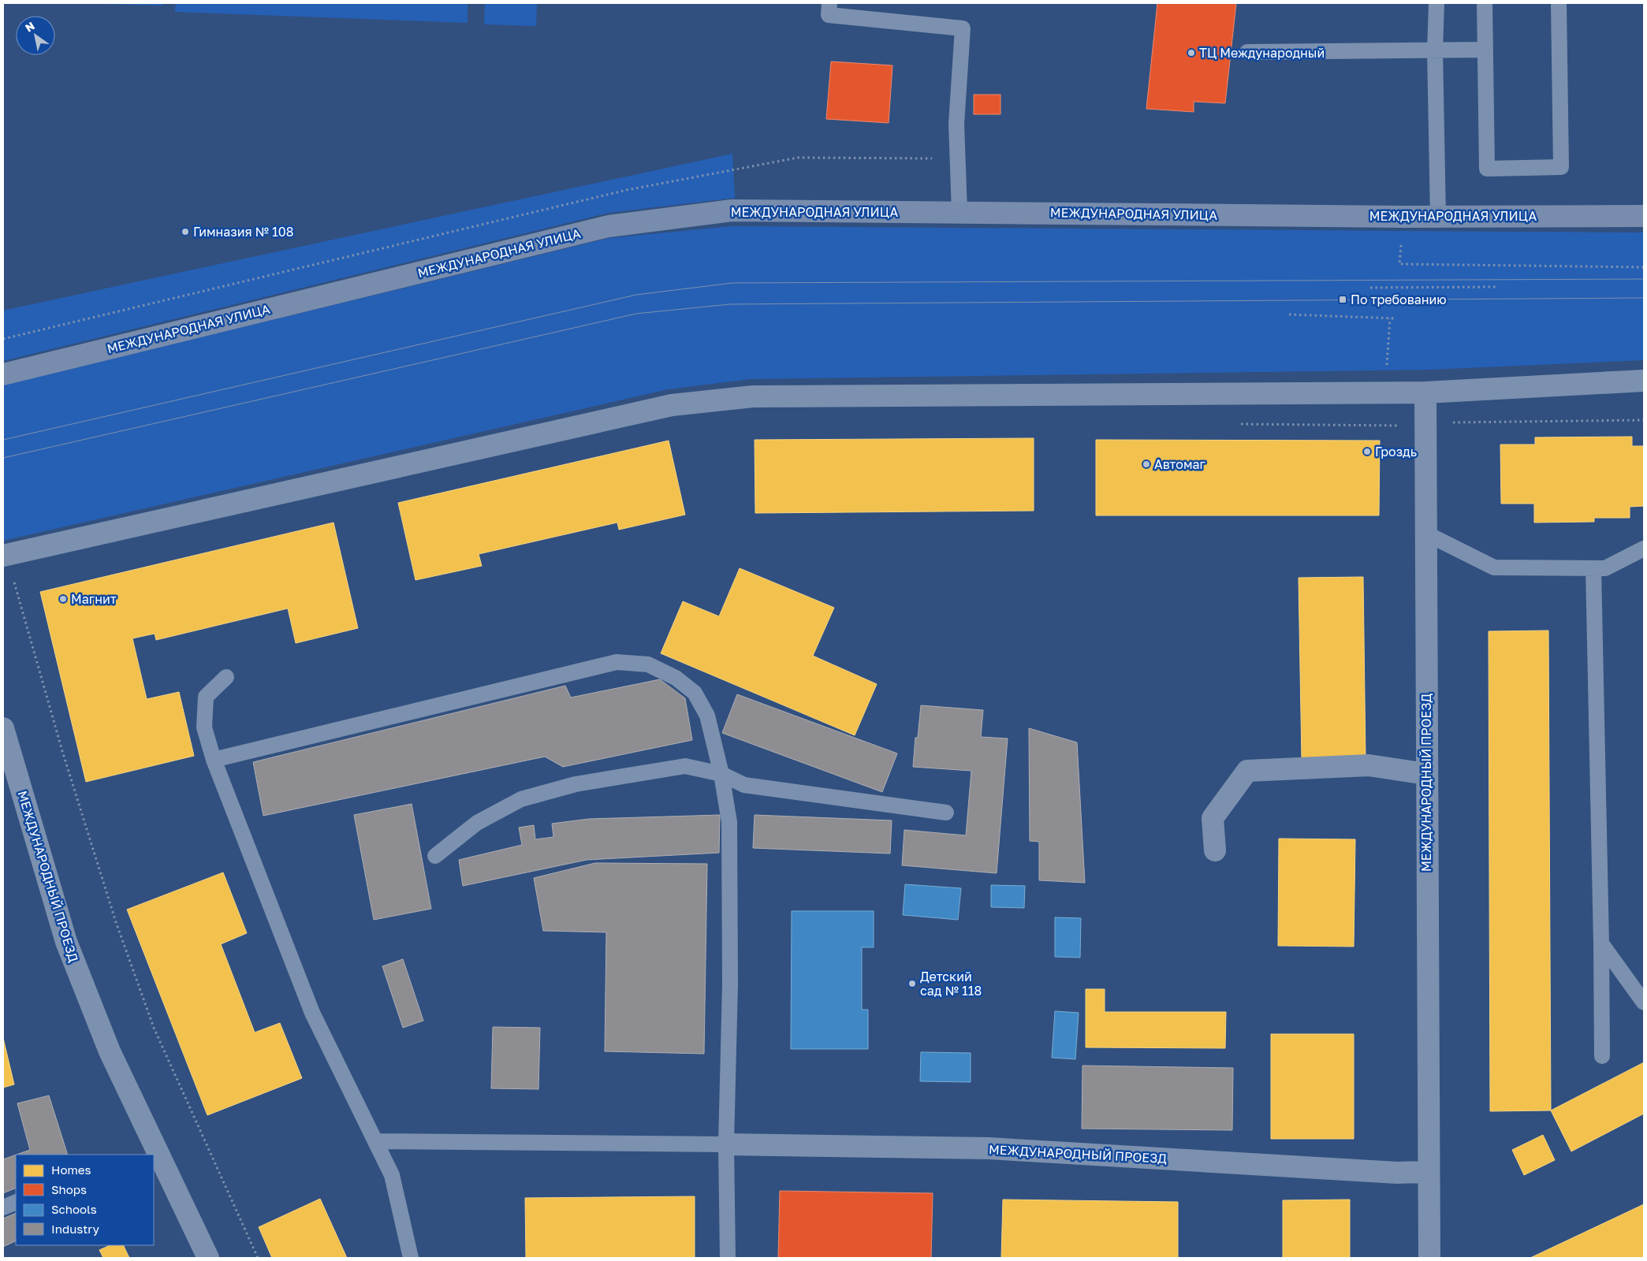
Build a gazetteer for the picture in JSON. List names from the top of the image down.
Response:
{
  "streets": {
    "street": ["МЕЖДУНАРОДНАЯ УЛИЦА", "МЕЖДУНАРОДНЫЙ ПРОЕЗД"]
  },
  "places": {
    "other": [
      "ТЦ Международный",
      "Гимназия № 108",
      "Гроздь",
      "Автомаг",
      "Магнит",
      "Детский сад № 118"
    ],
    "transit": ["По требованию"]
  },
  "legend": [
    "Homes",
    "Shops",
    "Schools",
    "Industry"
  ],
  "north": "top left"
}
